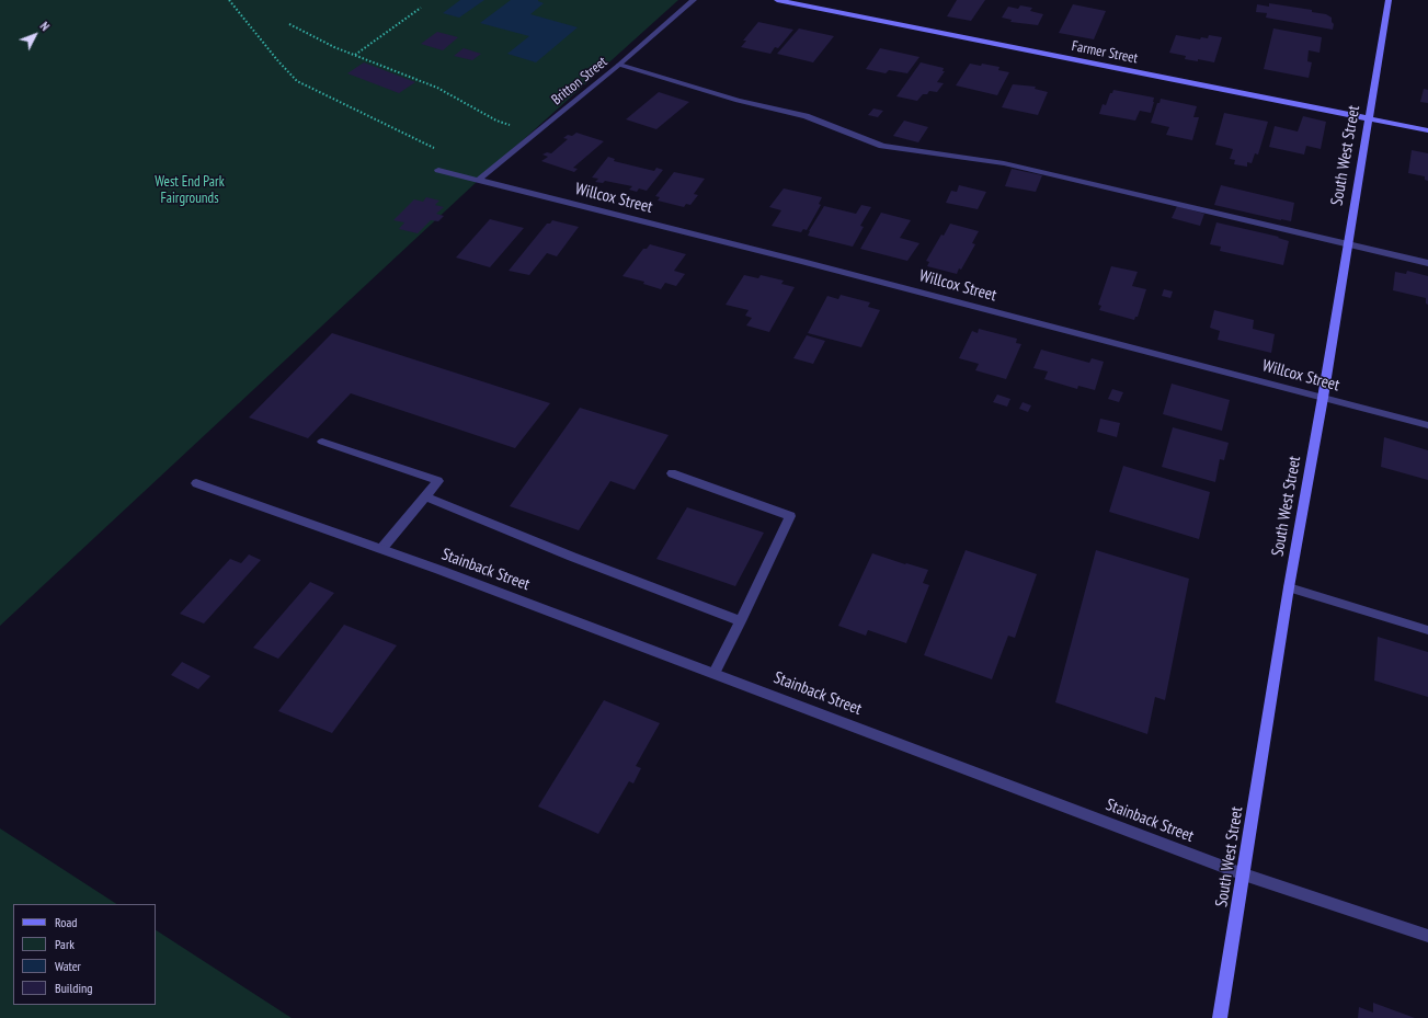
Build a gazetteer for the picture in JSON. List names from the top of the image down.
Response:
{
  "streets": {
    "street": [
      "Farmer Street",
      "Britton Street",
      "South West Street",
      "Willcox Street",
      "Stainback Street"
    ]
  },
  "crossings": [
    ["Farmer Street", "South West Street"],
    ["Britton Street", "Willcox Street"],
    ["South West Street", "Willcox Street"],
    ["South West Street", "Stainback Street"]
  ],
  "parks": ["West End Park Fairgrounds"],
  "legend": [
    "Road",
    "Park",
    "Water",
    "Building"
  ],
  "north": "top right"
}
